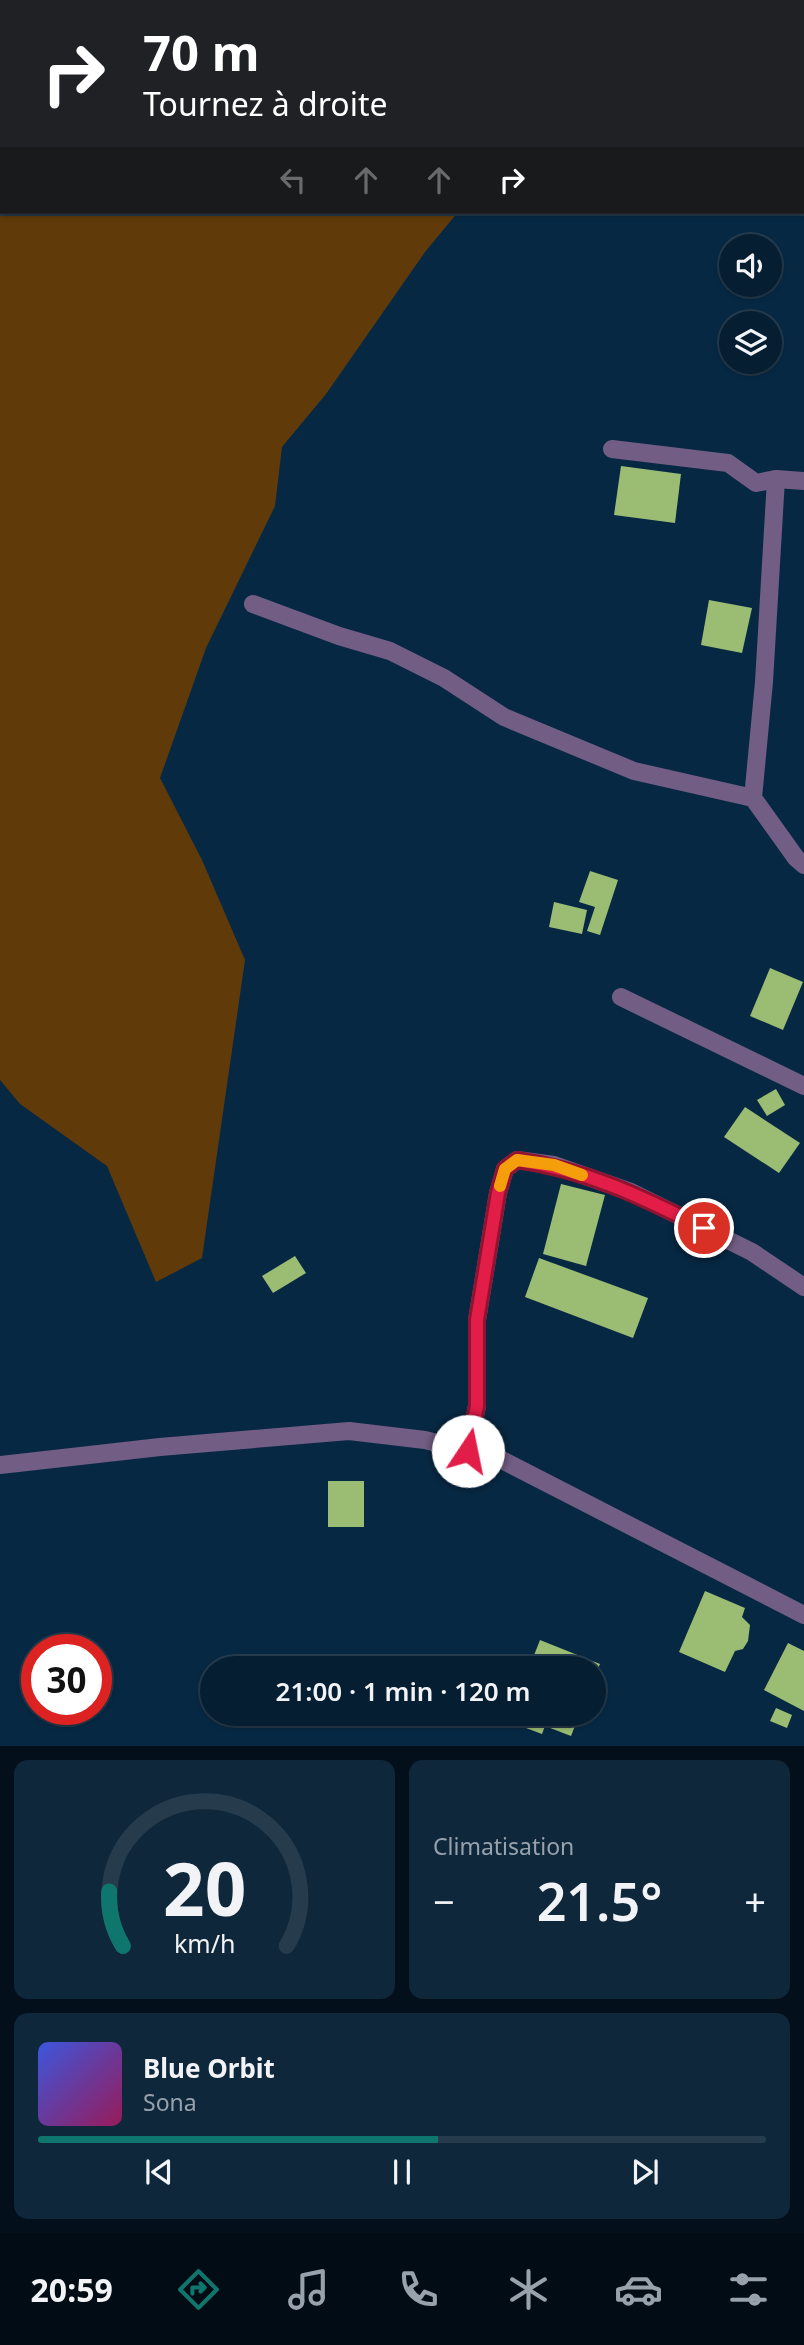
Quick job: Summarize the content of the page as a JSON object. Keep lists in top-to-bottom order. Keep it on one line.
{"page":{"turn":["70 m","Tournez à droite"],"limit":"30","trip":"21:00 · 1 min · 120 m","tile":"Climatisation","heat":["−","21.5°","+"],"song":["Blue Orbit","Sona"],"tabs":"20:59","gauge":["20","km/h"]}}
